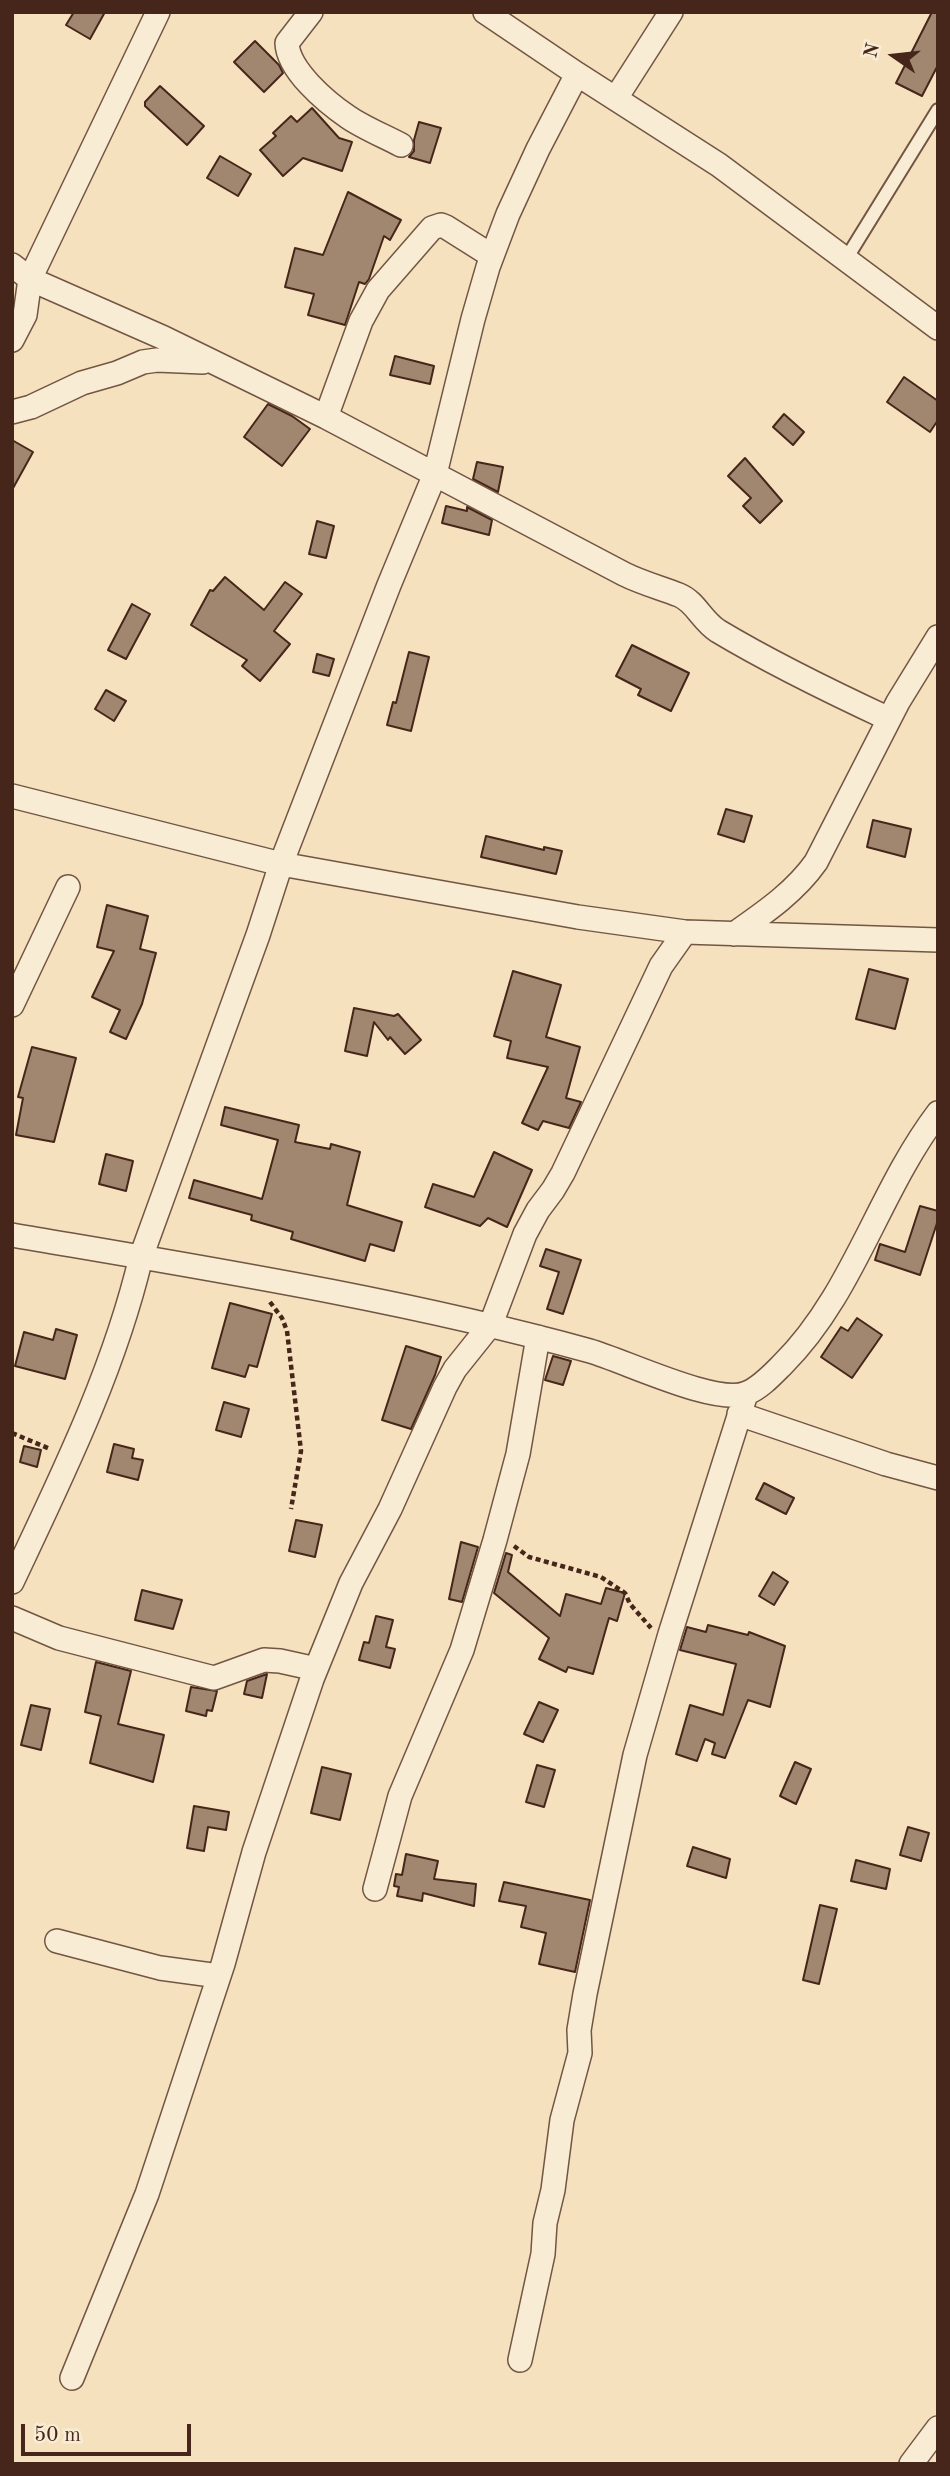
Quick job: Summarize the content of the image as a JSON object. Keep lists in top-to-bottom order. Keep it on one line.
{"scale_bar":"50 m","north":"left"}
